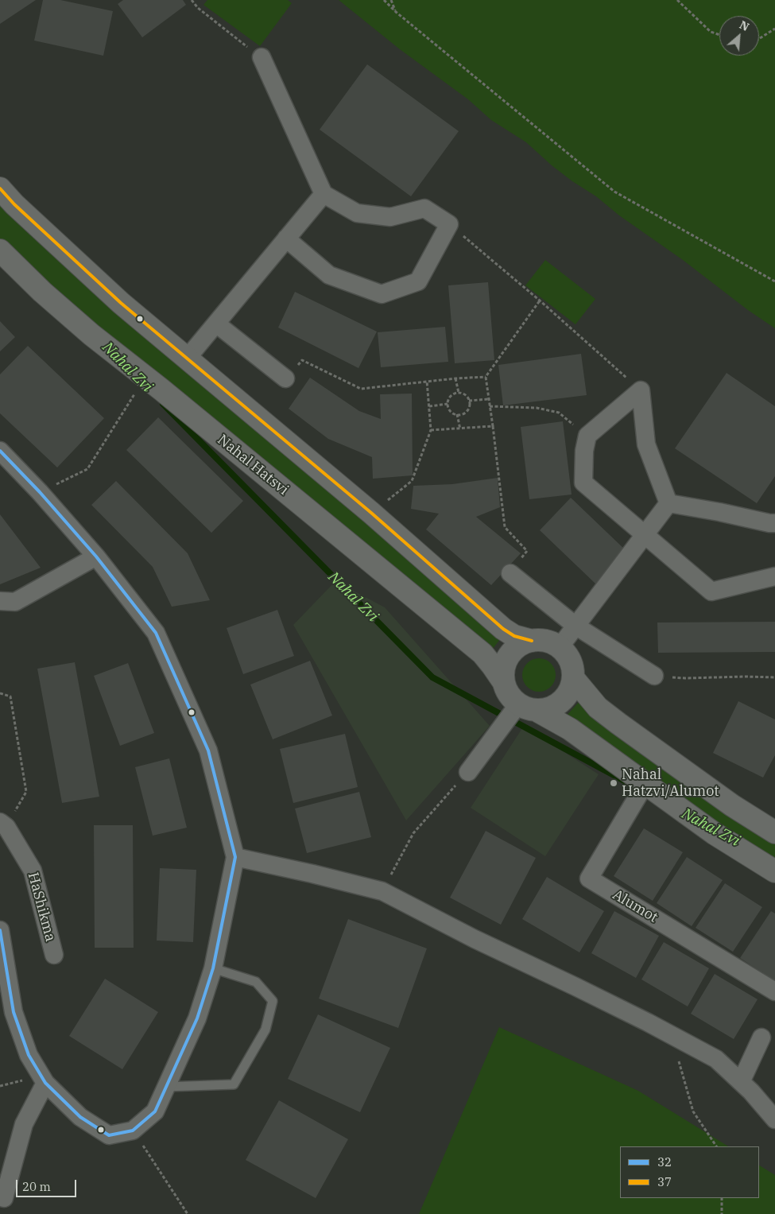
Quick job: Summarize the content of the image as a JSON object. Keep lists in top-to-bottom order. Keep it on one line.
{"streets":{"street":["Nahal Hatsvi","Alumot","HaShikma"]},"water":["Nahal Zvi"],"places":["Nahal Hatzvi/Alumot"],"lines":["transit line 37","transit line 32"],"legend":["32","37"],"scale_bar":"20 m","north":"top right"}
